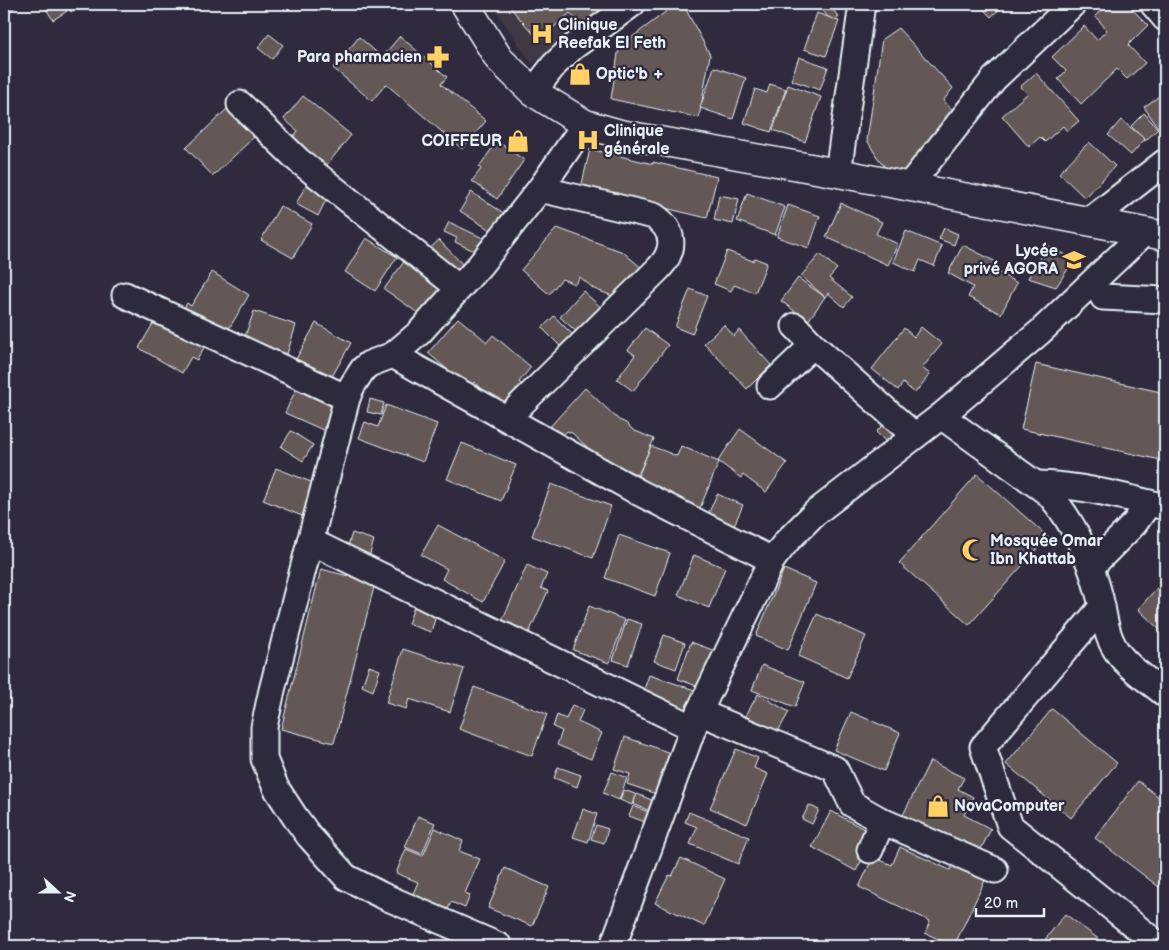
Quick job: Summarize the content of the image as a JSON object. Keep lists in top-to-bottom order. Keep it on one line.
{"places":{"hospital":["Clinique Reefak El Feth","Clinique générale"],"pharmacy":["Para pharmacien"],"shop":["Optic'b +","COIFFEUR","NovaComputer"],"school or university":["Lycée privé AGORA"],"mosque":["Mosquée Omar Ibn Khattab"]},"scale_bar":"20 m","north":"right"}
